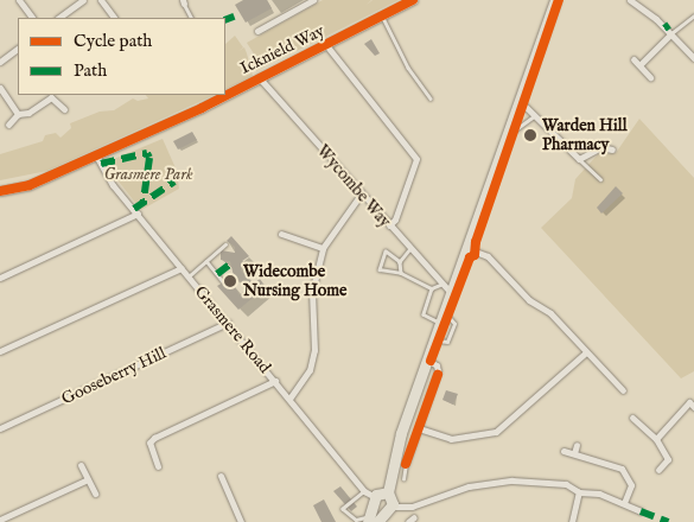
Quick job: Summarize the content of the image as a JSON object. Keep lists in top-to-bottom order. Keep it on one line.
{"streets":{"street":["Icknield Way","Wycombe Way","Grasmere Road","Gooseberry Hill"]},"crossings":[["Icknield Way","Wycombe Way"],["Icknield Way","Grasmere Road"],["Grasmere Road","Gooseberry Hill"]],"parks":["Grasmere Park"],"places":["Warden Hill Pharmacy","Widecombe Nursing Home"],"legend":["Cycle path","Path"]}
